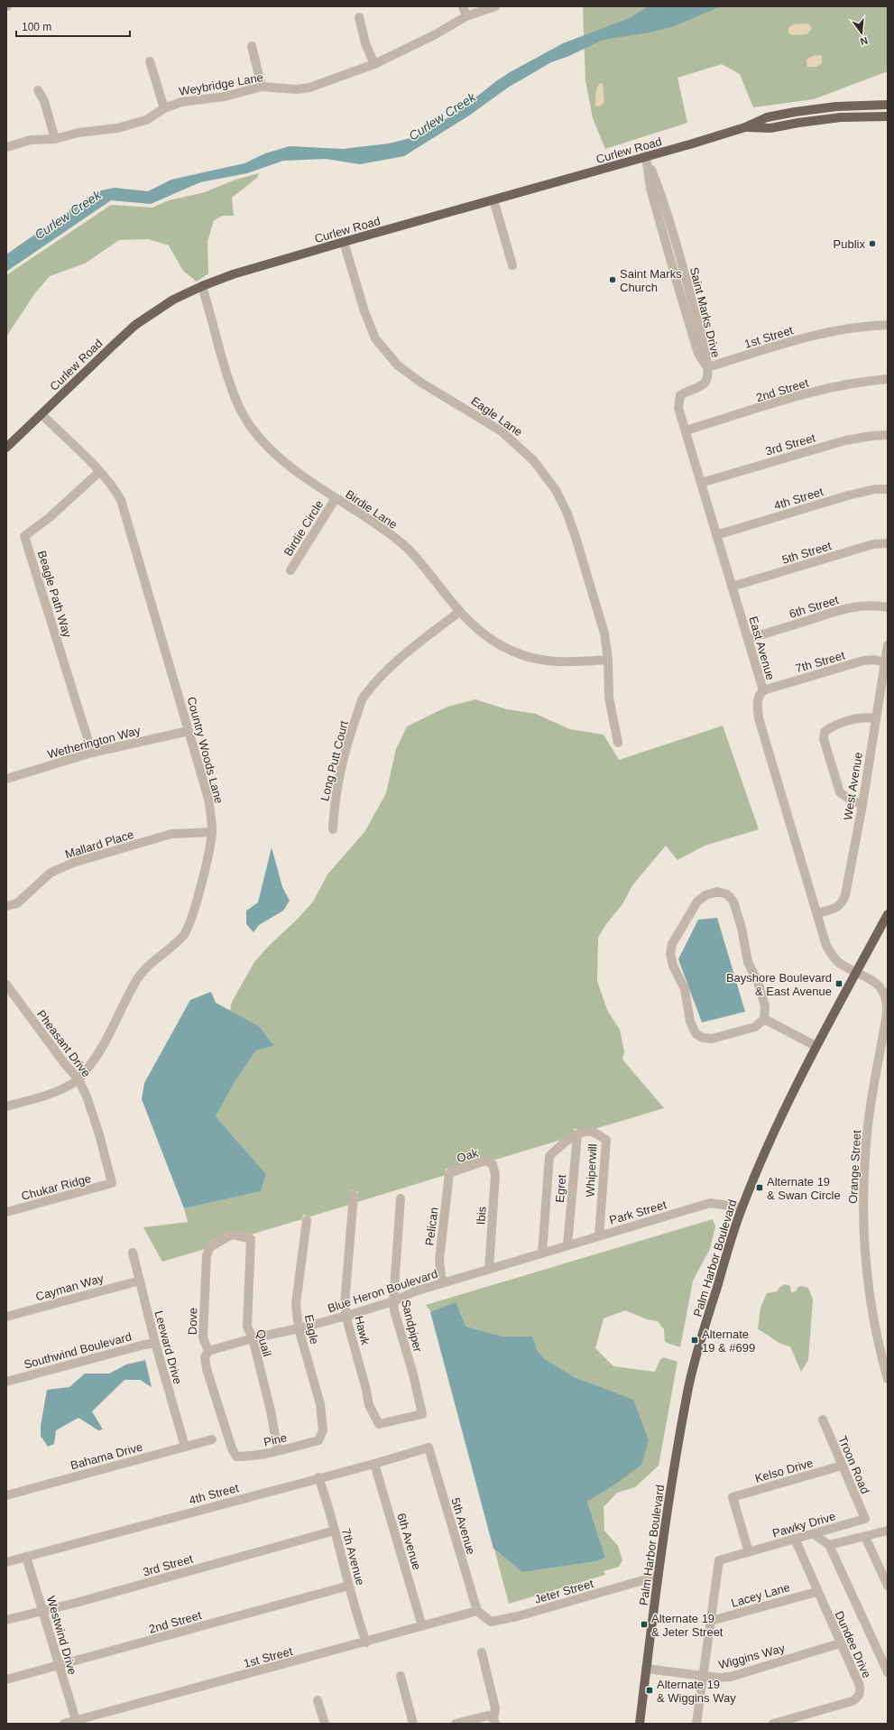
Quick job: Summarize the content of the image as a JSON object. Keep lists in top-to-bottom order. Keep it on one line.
{"streets":{"main road":["Curlew Road","Palm Harbor Boulevard"],"street":["Weybridge Lane","Saint Marks Drive","1st Street","2nd Street","Eagle Lane","3rd Street","4th Street","Birdie Lane","Birdie Circle","5th Street","Beagle Path Way","6th Street","East Avenue","7th Street","Wetherington Way","Country Woods Lane","Long Putt Court","West Avenue","Mallard Place","Pheasant Drive","Oak","Orange Street","Whiperwill","Chukar Ridge","Egret","Park Street","Ibis","Pelican","Cayman Way","Blue Heron Boulevard","Dove","Sandpiper","Eagle","Hawk","Quail","Leeward Drive","Southwind Boulevard","Pine","Bahama Drive","Troon Road","Kelso Drive","Pawky Drive","5th Avenue","6th Avenue","7th Avenue","Jeter Street","Lacey Lane","Westwind Drive","Dundee Drive","Wiggins Way"]},"crossings":[["Curlew Road","Saint Marks Drive"],["Curlew Road","Eagle Lane"],["Curlew Road","Birdie Lane"],["Curlew Road","Country Woods Lane"],["Saint Marks Drive","1st Street"],["Saint Marks Drive","East Avenue"],["1st Street","East Avenue"],["1st Street","5th Avenue"],["1st Street","6th Avenue"],["1st Street","7th Avenue"],["1st Street","Jeter Street"],["1st Street","Westwind Drive"],["2nd Street","East Avenue"],["2nd Street","7th Avenue"],["2nd Street","Westwind Drive"],["Eagle Lane","Birdie Lane"],["3rd Street","East Avenue"],["3rd Street","7th Avenue"],["3rd Street","Westwind Drive"],["4th Street","East Avenue"],["4th Street","5th Avenue"],["4th Street","6th Avenue"],["4th Street","7th Avenue"],["4th Street","Westwind Drive"],["Birdie Lane","Birdie Circle"],["Birdie Lane","Long Putt Court"],["5th Street","East Avenue"],["Beagle Path Way","Wetherington Way"],["Beagle Path Way","Country Woods Lane"],["6th Street","East Avenue"],["East Avenue","7th Street"],["East Avenue","West Avenue"],["East Avenue","Orange Street"],["East Avenue","Palm Harbor Boulevard"],["7th Street","West Avenue"],["Wetherington Way","Country Woods Lane"],["Country Woods Lane","Mallard Place"],["Country Woods Lane","Pheasant Drive"],["Pheasant Drive","Chukar Ridge"],["Oak","Ibis"],["Oak","Pelican"],["Orange Street","Palm Harbor Boulevard"],["Whiperwill","Egret"],["Whiperwill","Park Street"],["Whiperwill","Blue Heron Boulevard"],["Egret","Park Street"],["Park Street","Palm Harbor Boulevard"],["Park Street","Blue Heron Boulevard"],["Ibis","Blue Heron Boulevard"],["Pelican","Blue Heron Boulevard"],["Palm Harbor Boulevard","Jeter Street"],["Palm Harbor Boulevard","Wiggins Way"],["Cayman Way","Leeward Drive"],["Blue Heron Boulevard","Dove"],["Blue Heron Boulevard","Sandpiper"],["Blue Heron Boulevard","Eagle"],["Blue Heron Boulevard","Hawk"],["Blue Heron Boulevard","Quail"],["Dove","Quail"],["Dove","Pine"],["Sandpiper","Hawk"],["Eagle","Pine"],["Quail","Pine"],["Leeward Drive","Southwind Boulevard"],["Leeward Drive","Bahama Drive"],["Troon Road","Kelso Drive"],["Troon Road","Pawky Drive"],["Kelso Drive","Pawky Drive"],["Pawky Drive","Dundee Drive"],["5th Avenue","Jeter Street"],["Lacey Lane","Dundee Drive"],["Dundee Drive","Wiggins Way"]],"water":["Curlew Creek"],"places":{"other":["Publix","Saint Marks Church"],"transit":["Bayshore Boulevard & East Avenue","Alternate 19 & Swan Circle","Alternate 19 & #699","Alternate 19 & Jeter Street","Alternate 19 & Wiggins Way"]},"scale_bar":"100 m","north":"bottom"}
